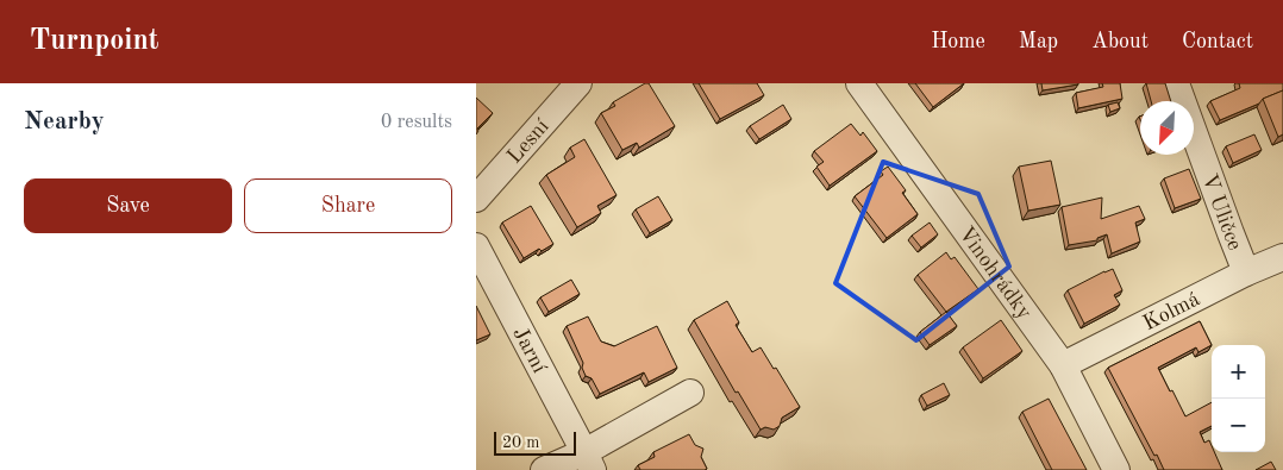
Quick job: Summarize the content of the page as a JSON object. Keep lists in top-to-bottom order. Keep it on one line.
{"streets":{"street":["Lesní","V Uličce","Vinohrádky","Kolmá","Jarní"]},"crossings":[["V Uličce","Kolmá"],["Vinohrádky","Kolmá"]],"scale_bar":"20 m","north":"bottom left","page":{"header":"Turnpoint","nav":["Home","Map","About","Contact"],"heading":["Nearby","0 results"],"buttons":["Save","Share"],"map_buttons":["+","−"],"scale":"20 m"}}
